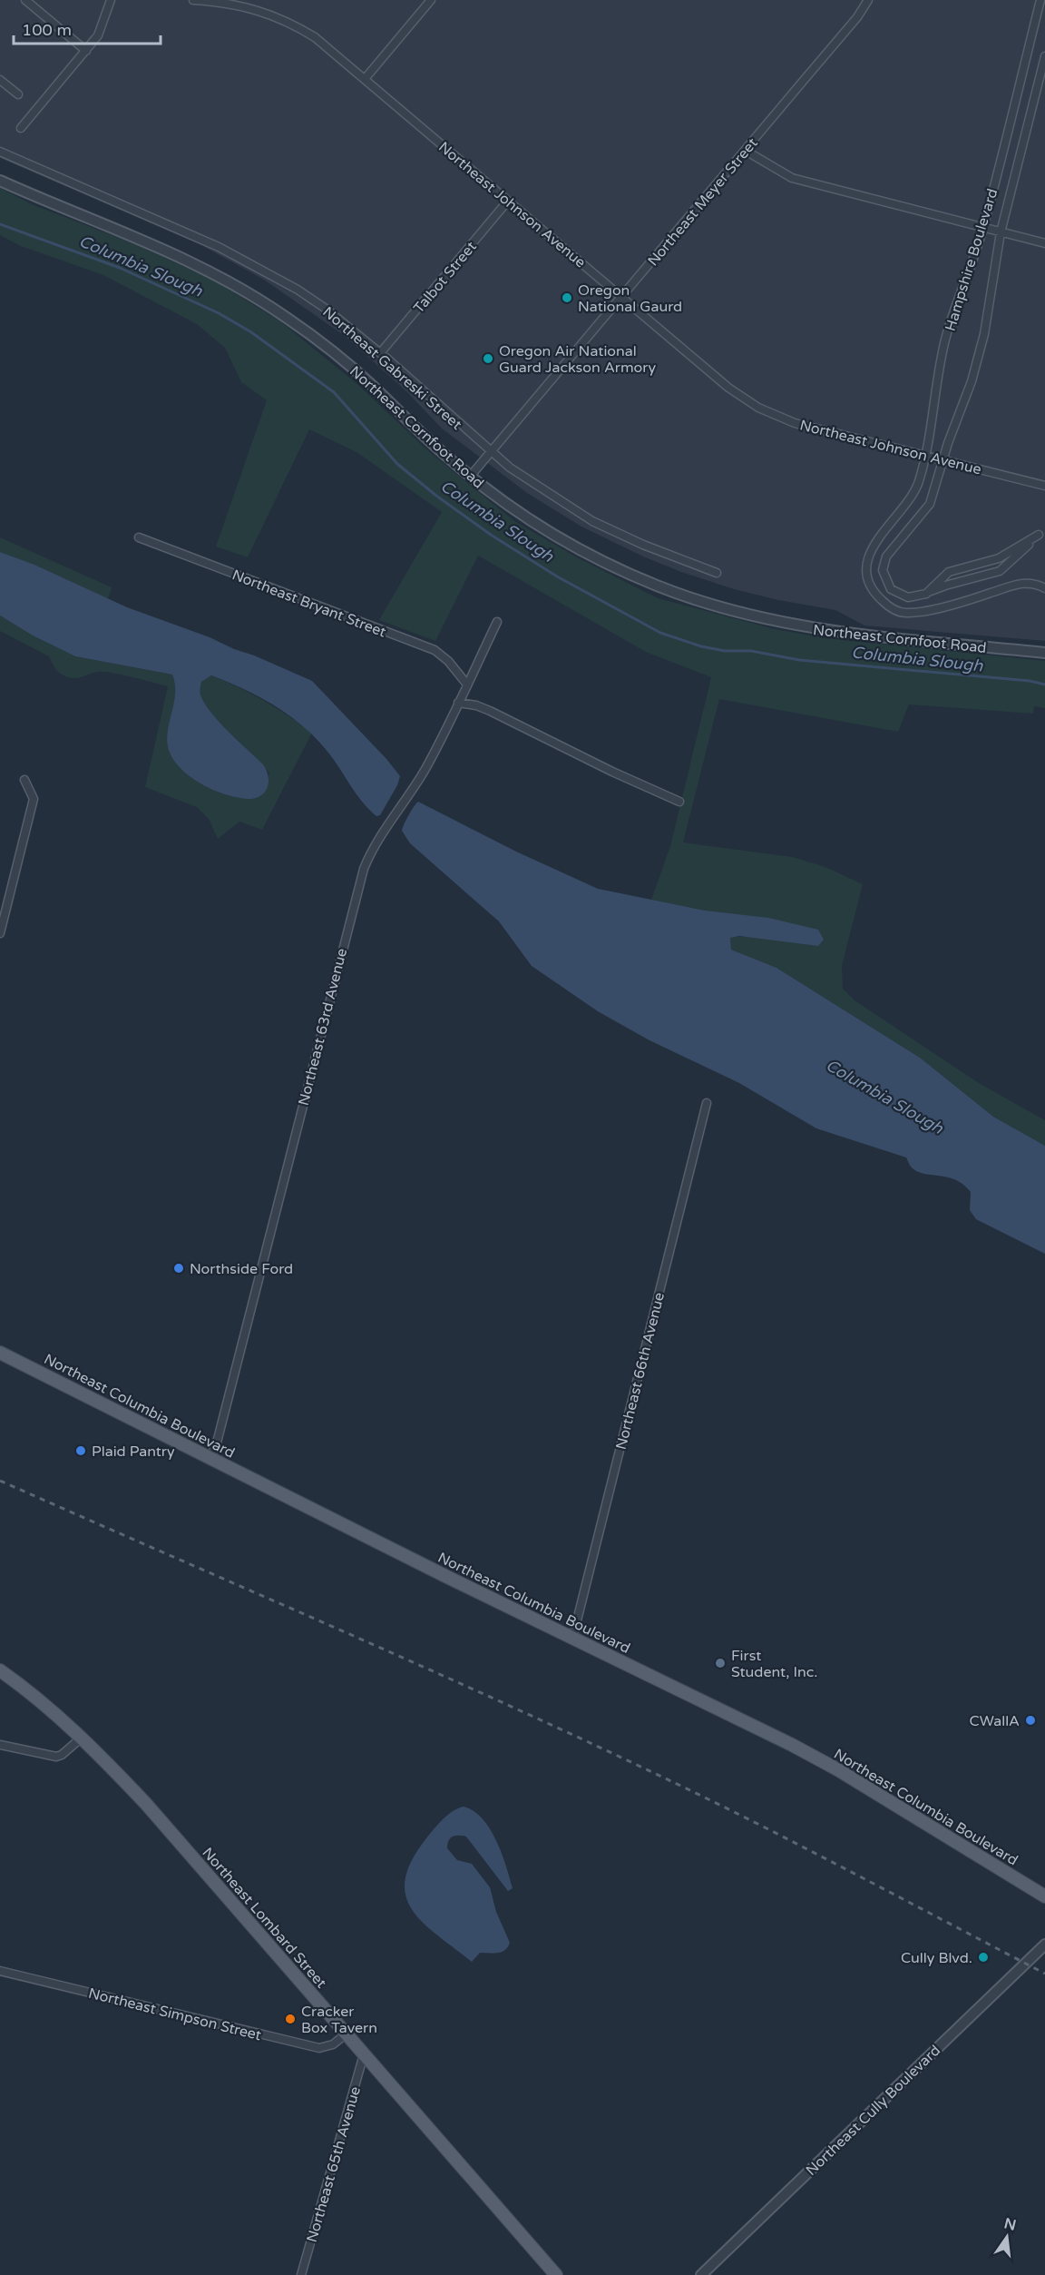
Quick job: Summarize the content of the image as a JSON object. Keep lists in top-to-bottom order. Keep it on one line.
{"streets":{"main road":["Northeast Columbia Boulevard","Northeast Lombard Street"],"street":["Northeast Meyer Street","Northeast Johnson Avenue","Hampshire Boulevard","Talbot Street","Northeast Gabreski Street","Northeast Cornfoot Road","Northeast Bryant Street","Northeast 63rd Avenue","Northeast 66th Avenue","Northeast Simpson Street","Northeast Cully Boulevard","Northeast 65th Avenue"]},"crossings":[["Northeast Meyer Street","Northeast Johnson Avenue"],["Northeast Meyer Street","Northeast Gabreski Street"],["Northeast Meyer Street","Northeast Cornfoot Road"],["Northeast Johnson Avenue","Hampshire Boulevard"],["Northeast Johnson Avenue","Talbot Street"],["Talbot Street","Northeast Gabreski Street"],["Northeast Bryant Street","Northeast 63rd Avenue"],["Northeast 63rd Avenue","Northeast Columbia Boulevard"],["Northeast 66th Avenue","Northeast Columbia Boulevard"],["Northeast Lombard Street","Northeast Simpson Street"],["Northeast Lombard Street","Northeast 65th Avenue"]],"water":["Columbia Slough"],"places":["Oregon National Gaurd","Oregon Air National Guard Jackson Armory","Northside Ford","Plaid Pantry","First Student, Inc.","CWallA","Cully Blvd.","Cracker Box Tavern"],"scale_bar":"100 m","north":"top"}
